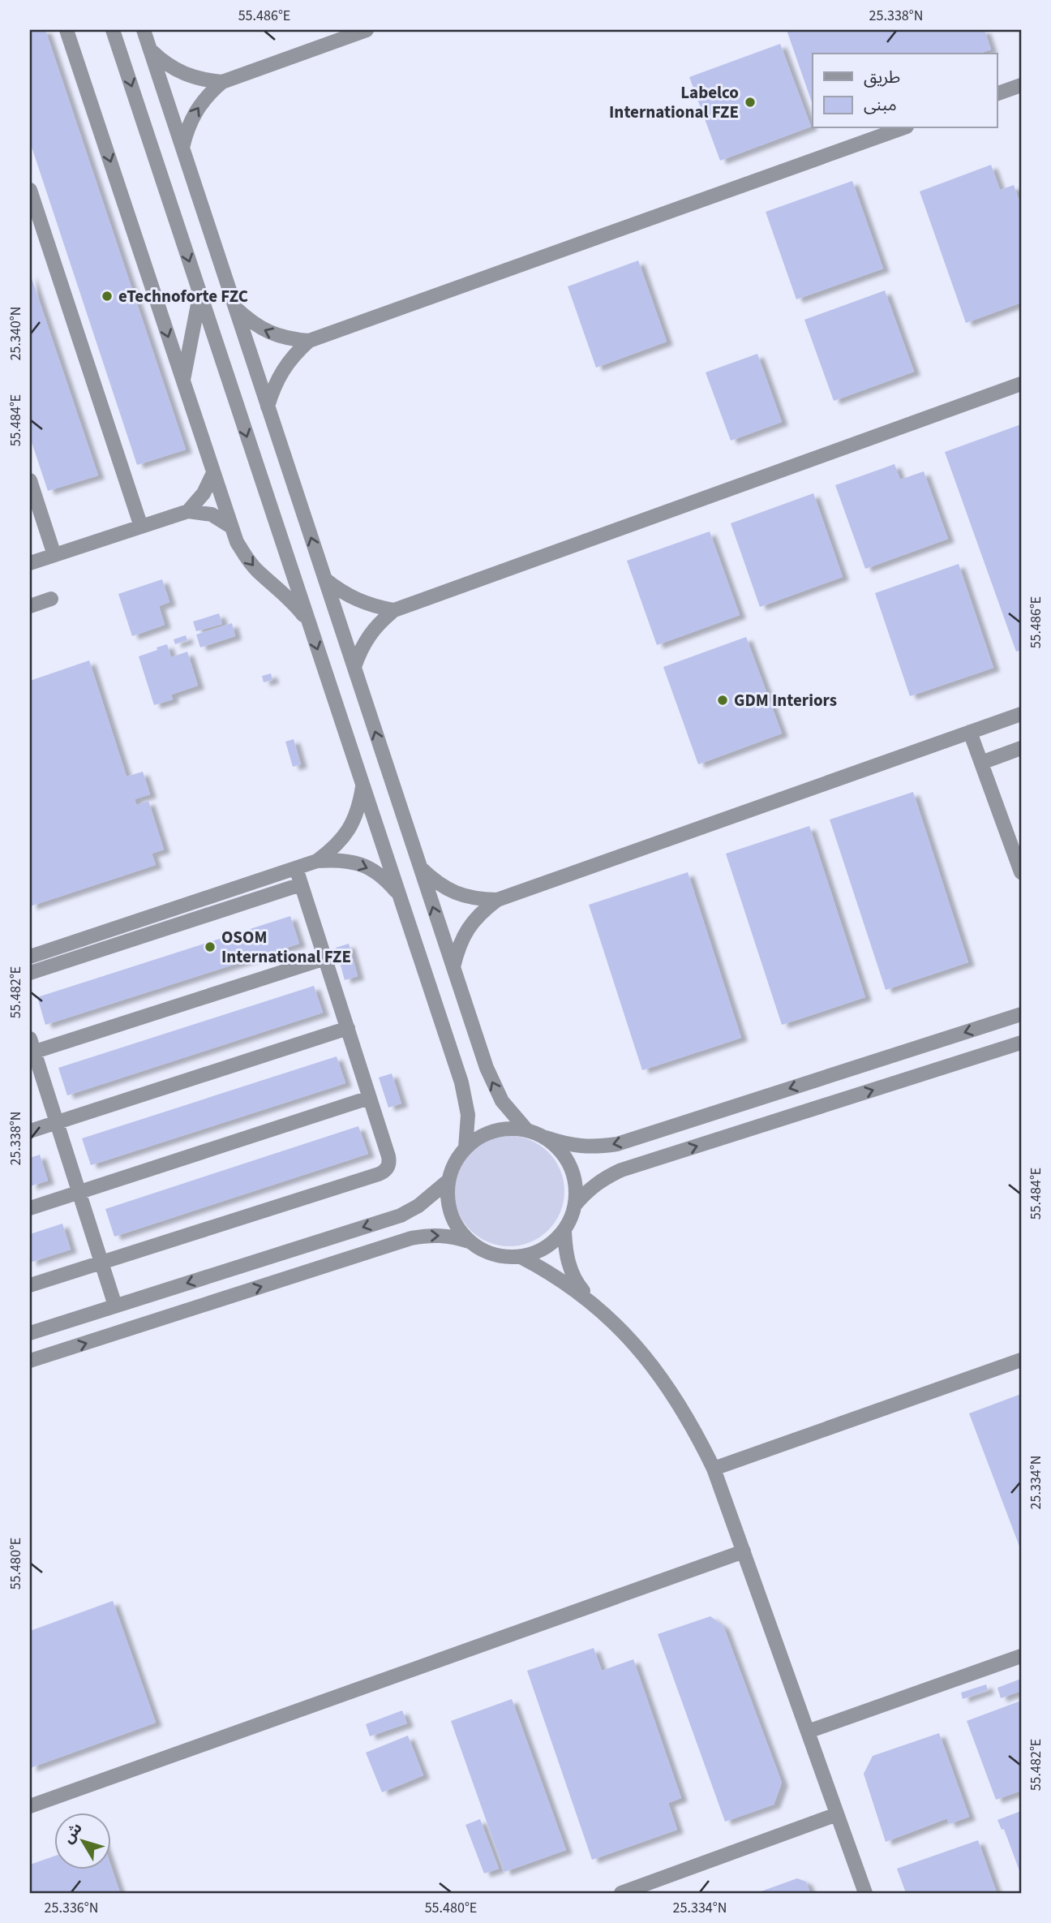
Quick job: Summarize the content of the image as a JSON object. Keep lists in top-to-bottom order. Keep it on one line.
{"places":["Labelco International FZE","eTechnoforte FZC","GDM Interiors","OSOM International FZE"],"legend":["طريق","مبنى"],"north":"top left","coordinates":["55.486°E","25.338°N","25.340°N","55.484°E","55.482°E","25.334°N","55.480°E","25.336°N"]}
